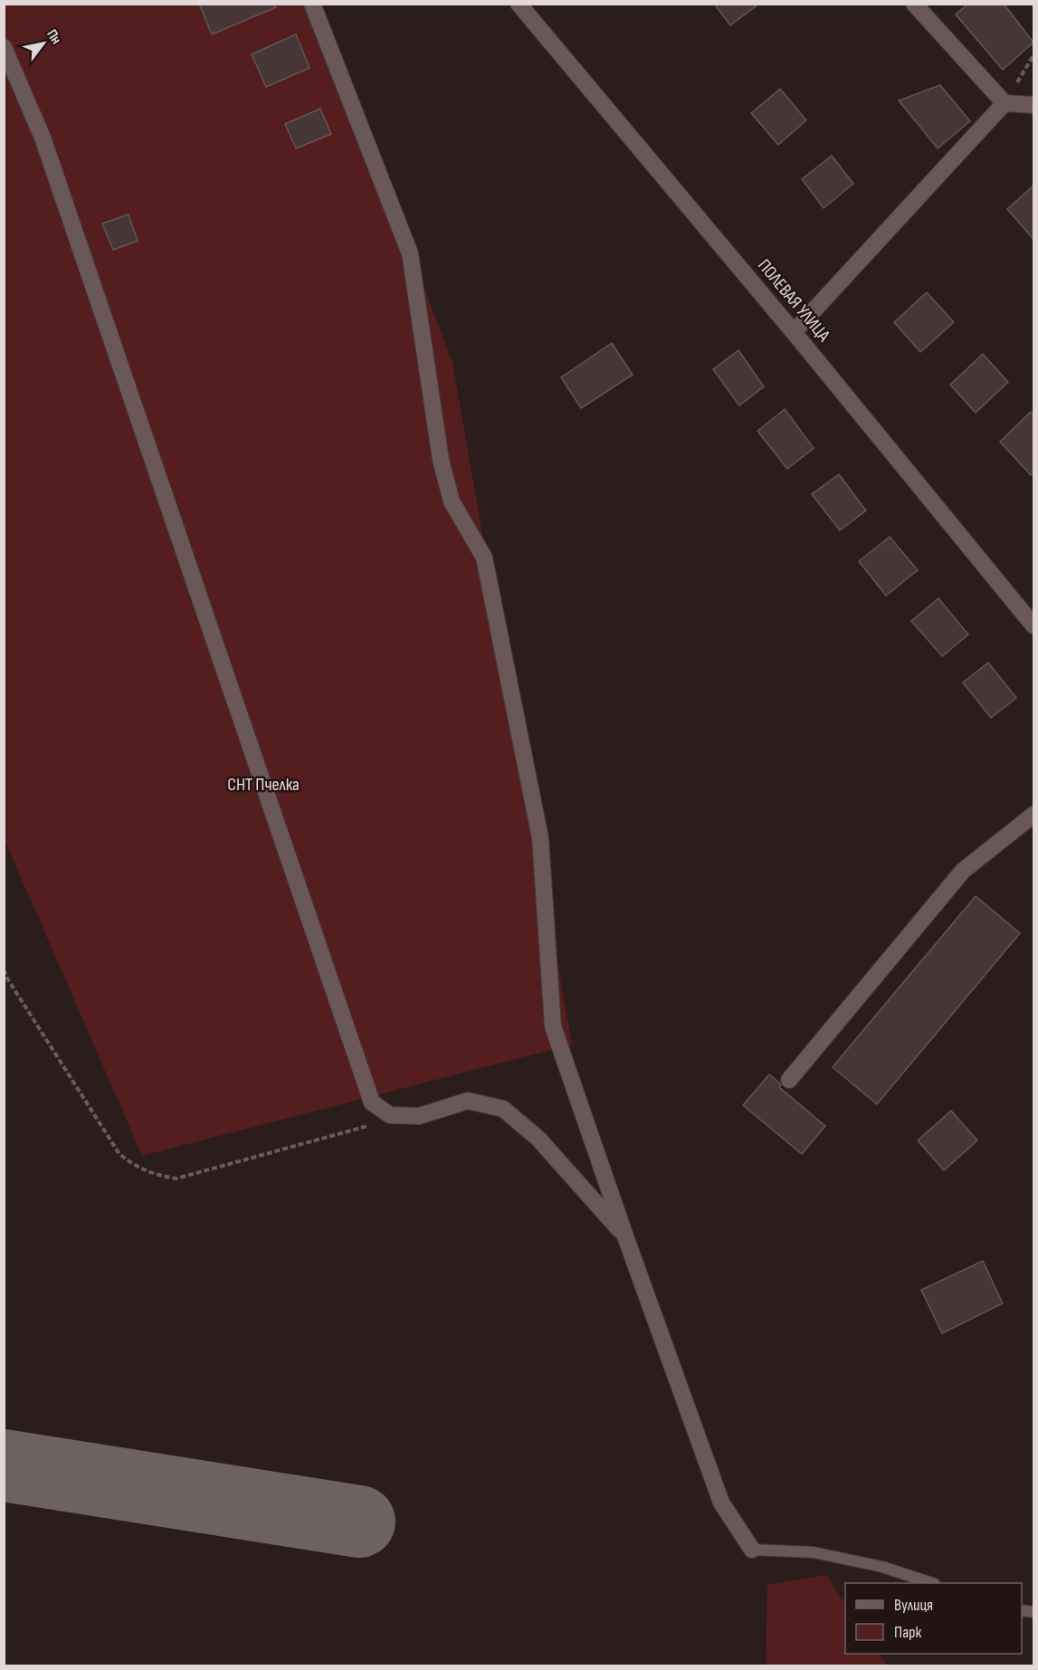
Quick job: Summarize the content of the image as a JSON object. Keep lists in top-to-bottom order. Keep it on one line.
{"streets":{"street":["ПОЛЕВАЯ УЛИЦА"]},"parks":["СНТ Пчелка"],"legend":["Вулиця","Парк"],"north":"top right"}
